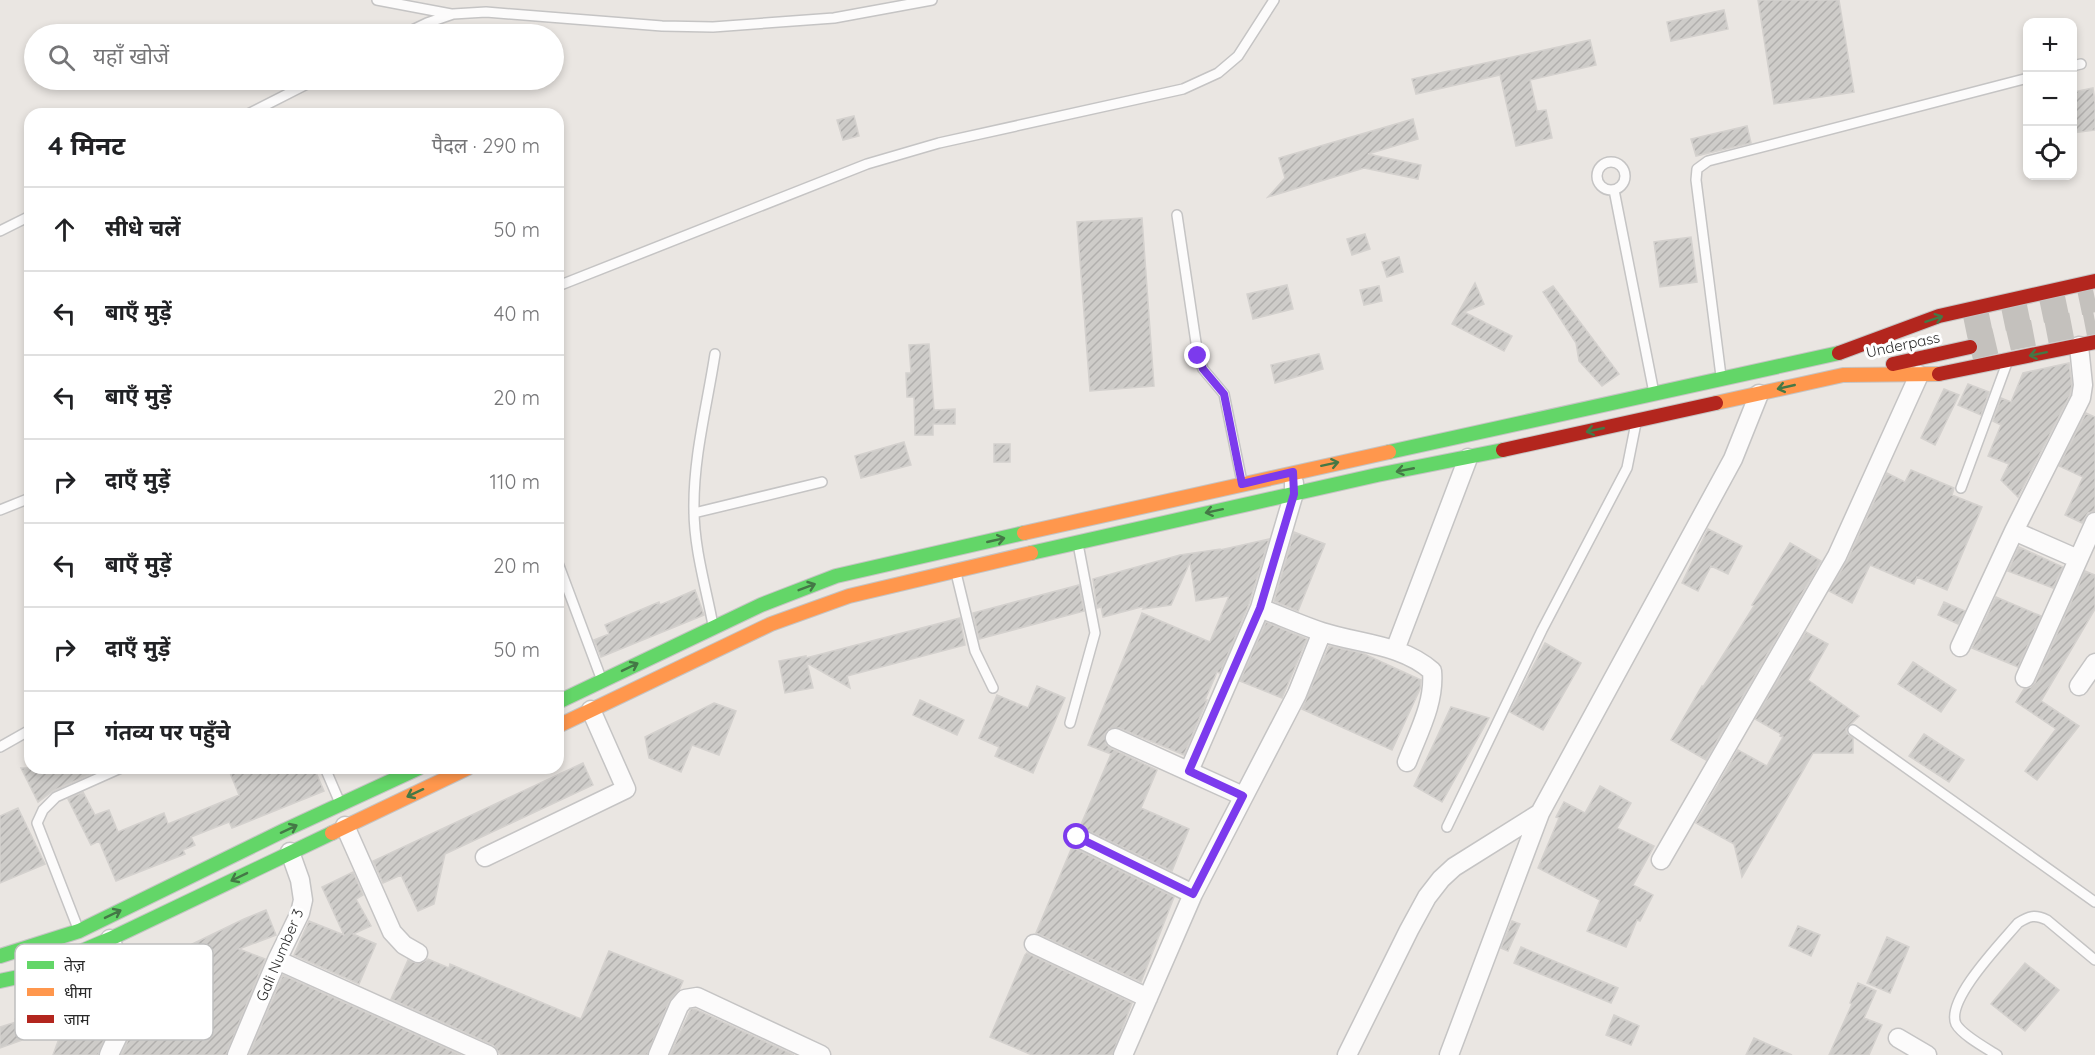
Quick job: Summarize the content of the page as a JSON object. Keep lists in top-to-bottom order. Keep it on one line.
{"streets":{"main road":["Underpass"],"street":["Gali Number 3"]},"legend":["तेज़","धीमा","जाम"],"page":{"map_buttons":["+","−"],"search":"यहाँ खोजें","heading":["4 मिनट","पैदल · 290 m"],"list":[["सीधे चलें","50 m"],["बाएँ मुड़ें","40 m"],["बाएँ मुड़ें","20 m"],["दाएँ मुड़ें","110 m"],["बाएँ मुड़ें","20 m"],["दाएँ मुड़ें","50 m"],"गंतव्य पर पहुँचे"]}}
